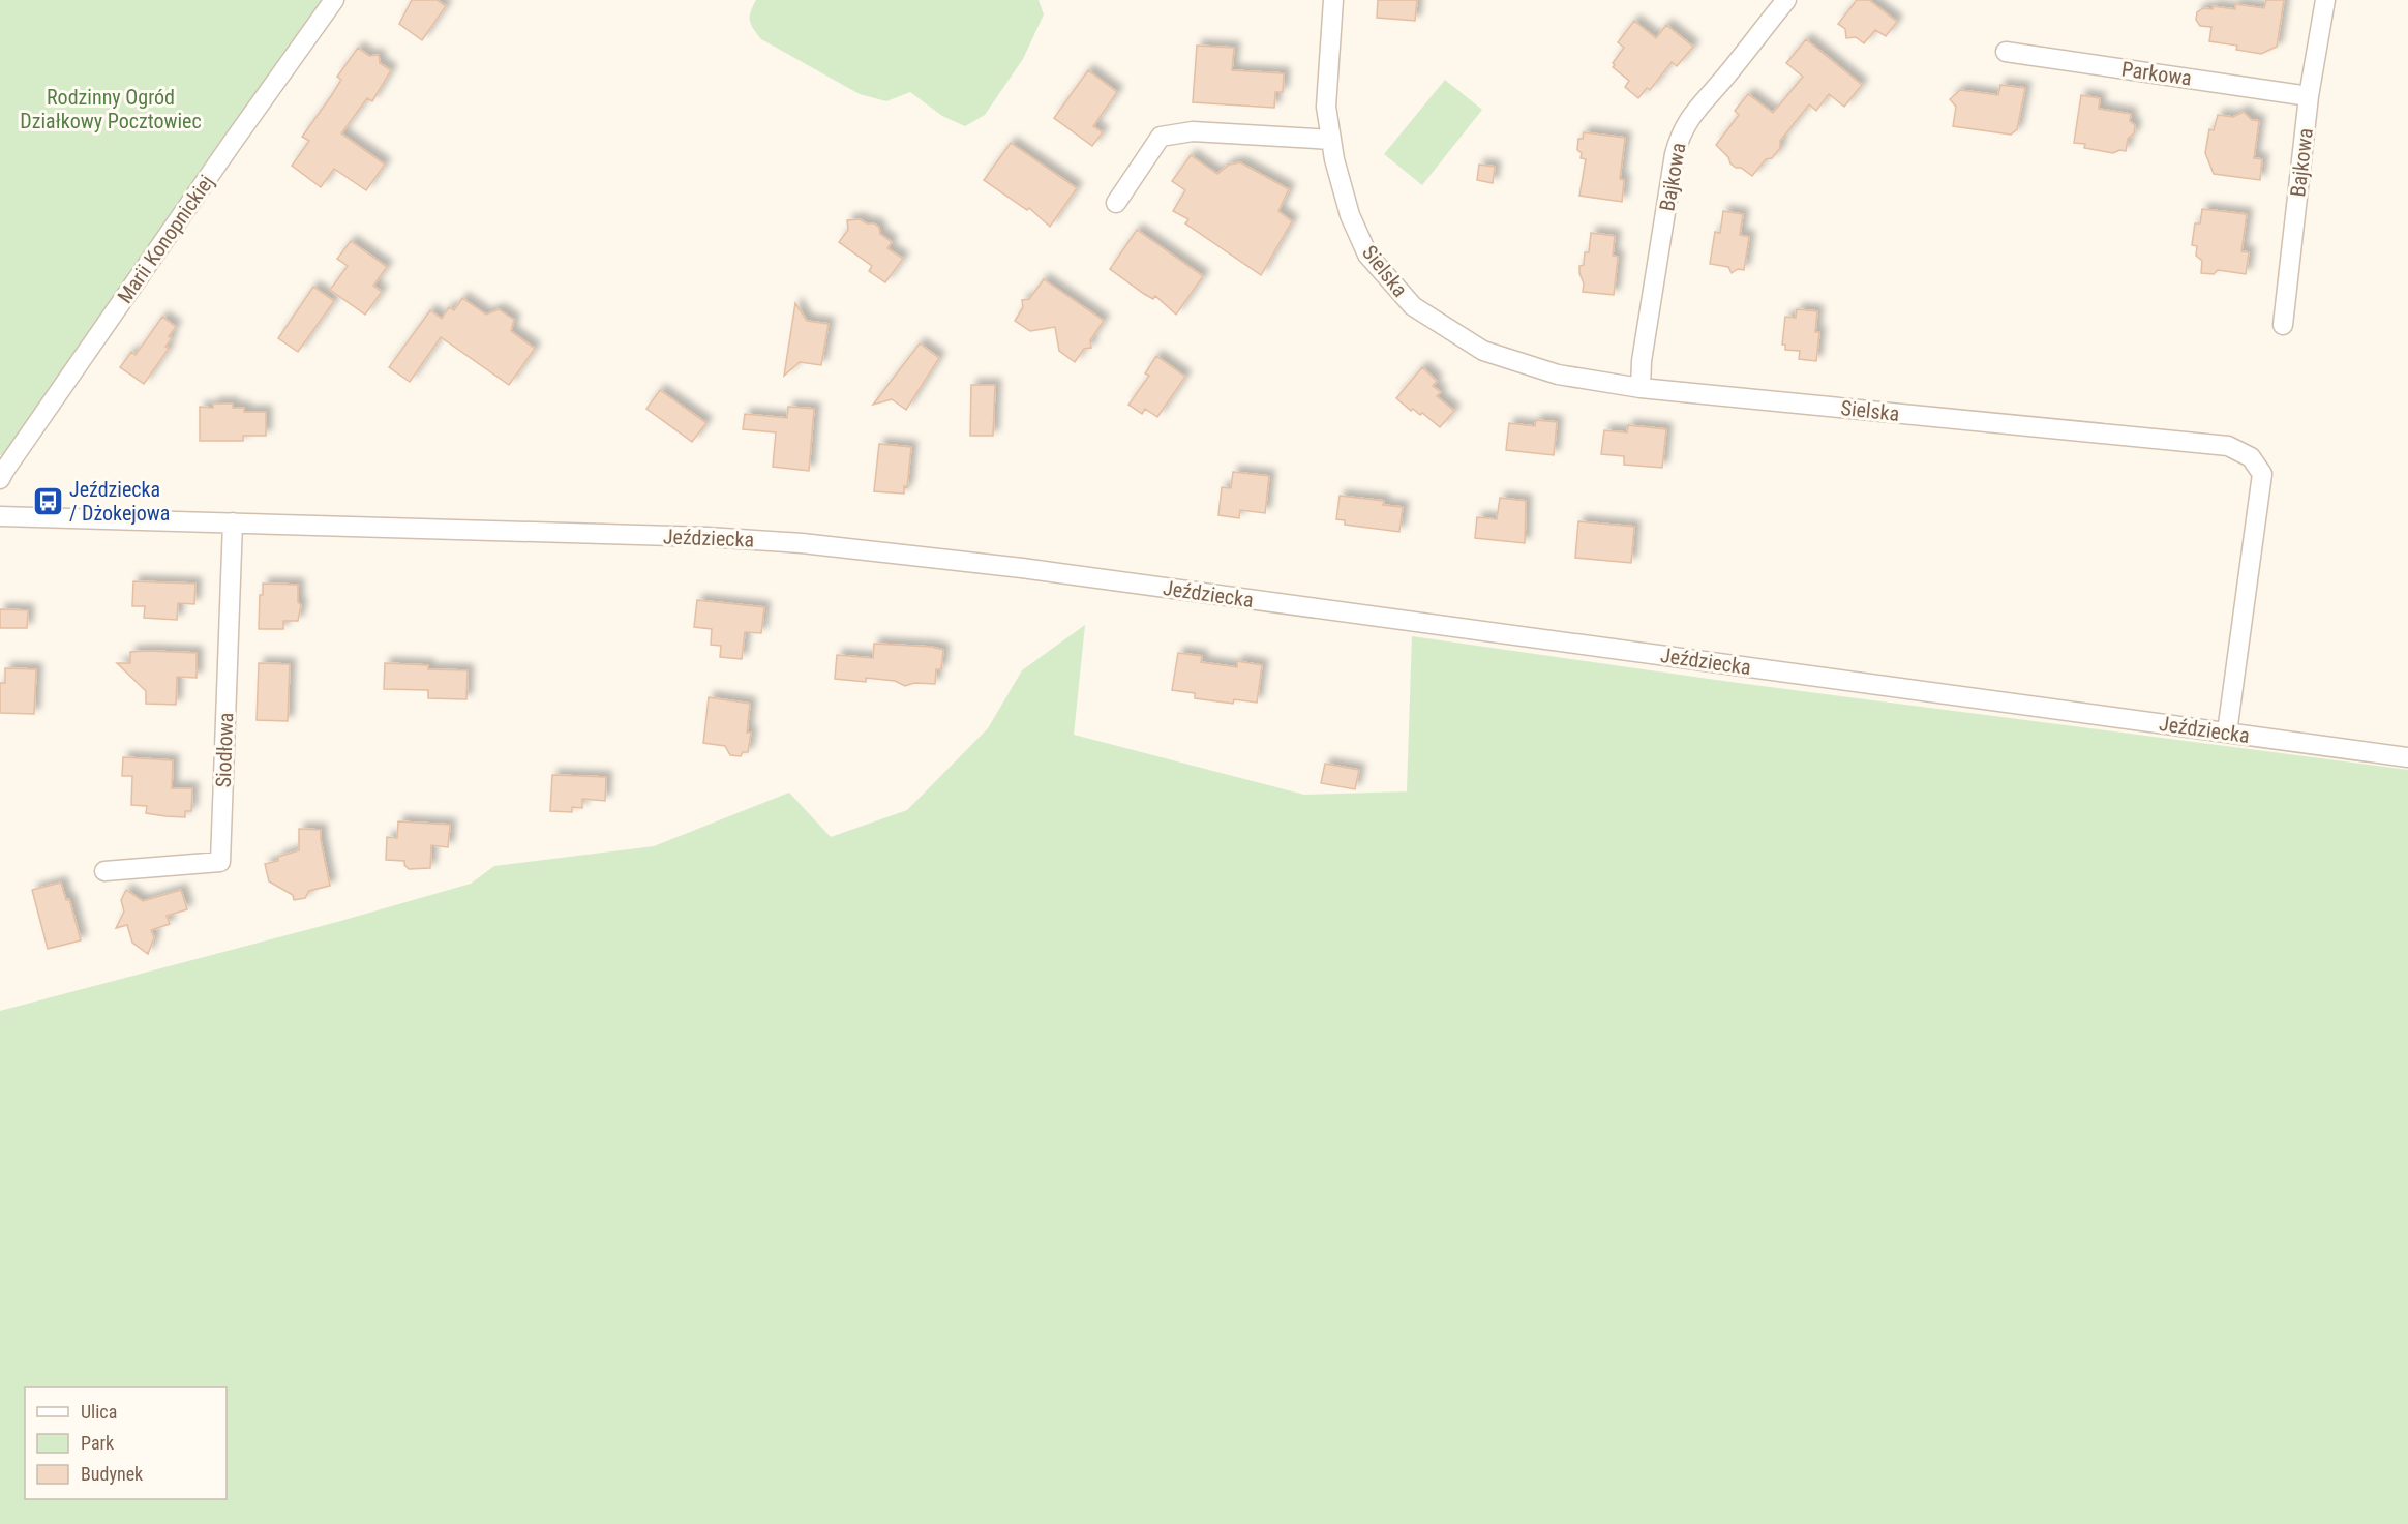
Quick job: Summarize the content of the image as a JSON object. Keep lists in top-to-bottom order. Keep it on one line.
{"streets":{"street":["Parkowa","Bajkowa","Marii Konopnickiej","Sielska","Jeździecka","Siodłowa"]},"crossings":[["Parkowa","Bajkowa"],["Bajkowa","Sielska"],["Sielska","Jeździecka"],["Jeździecka","Siodłowa"]],"parks":["Rodzinny Ogród Działkowy Pocztowiec"],"places":{"bus stop":["Jeździecka / Dżokejowa"]},"legend":["Ulica","Park","Budynek"]}
